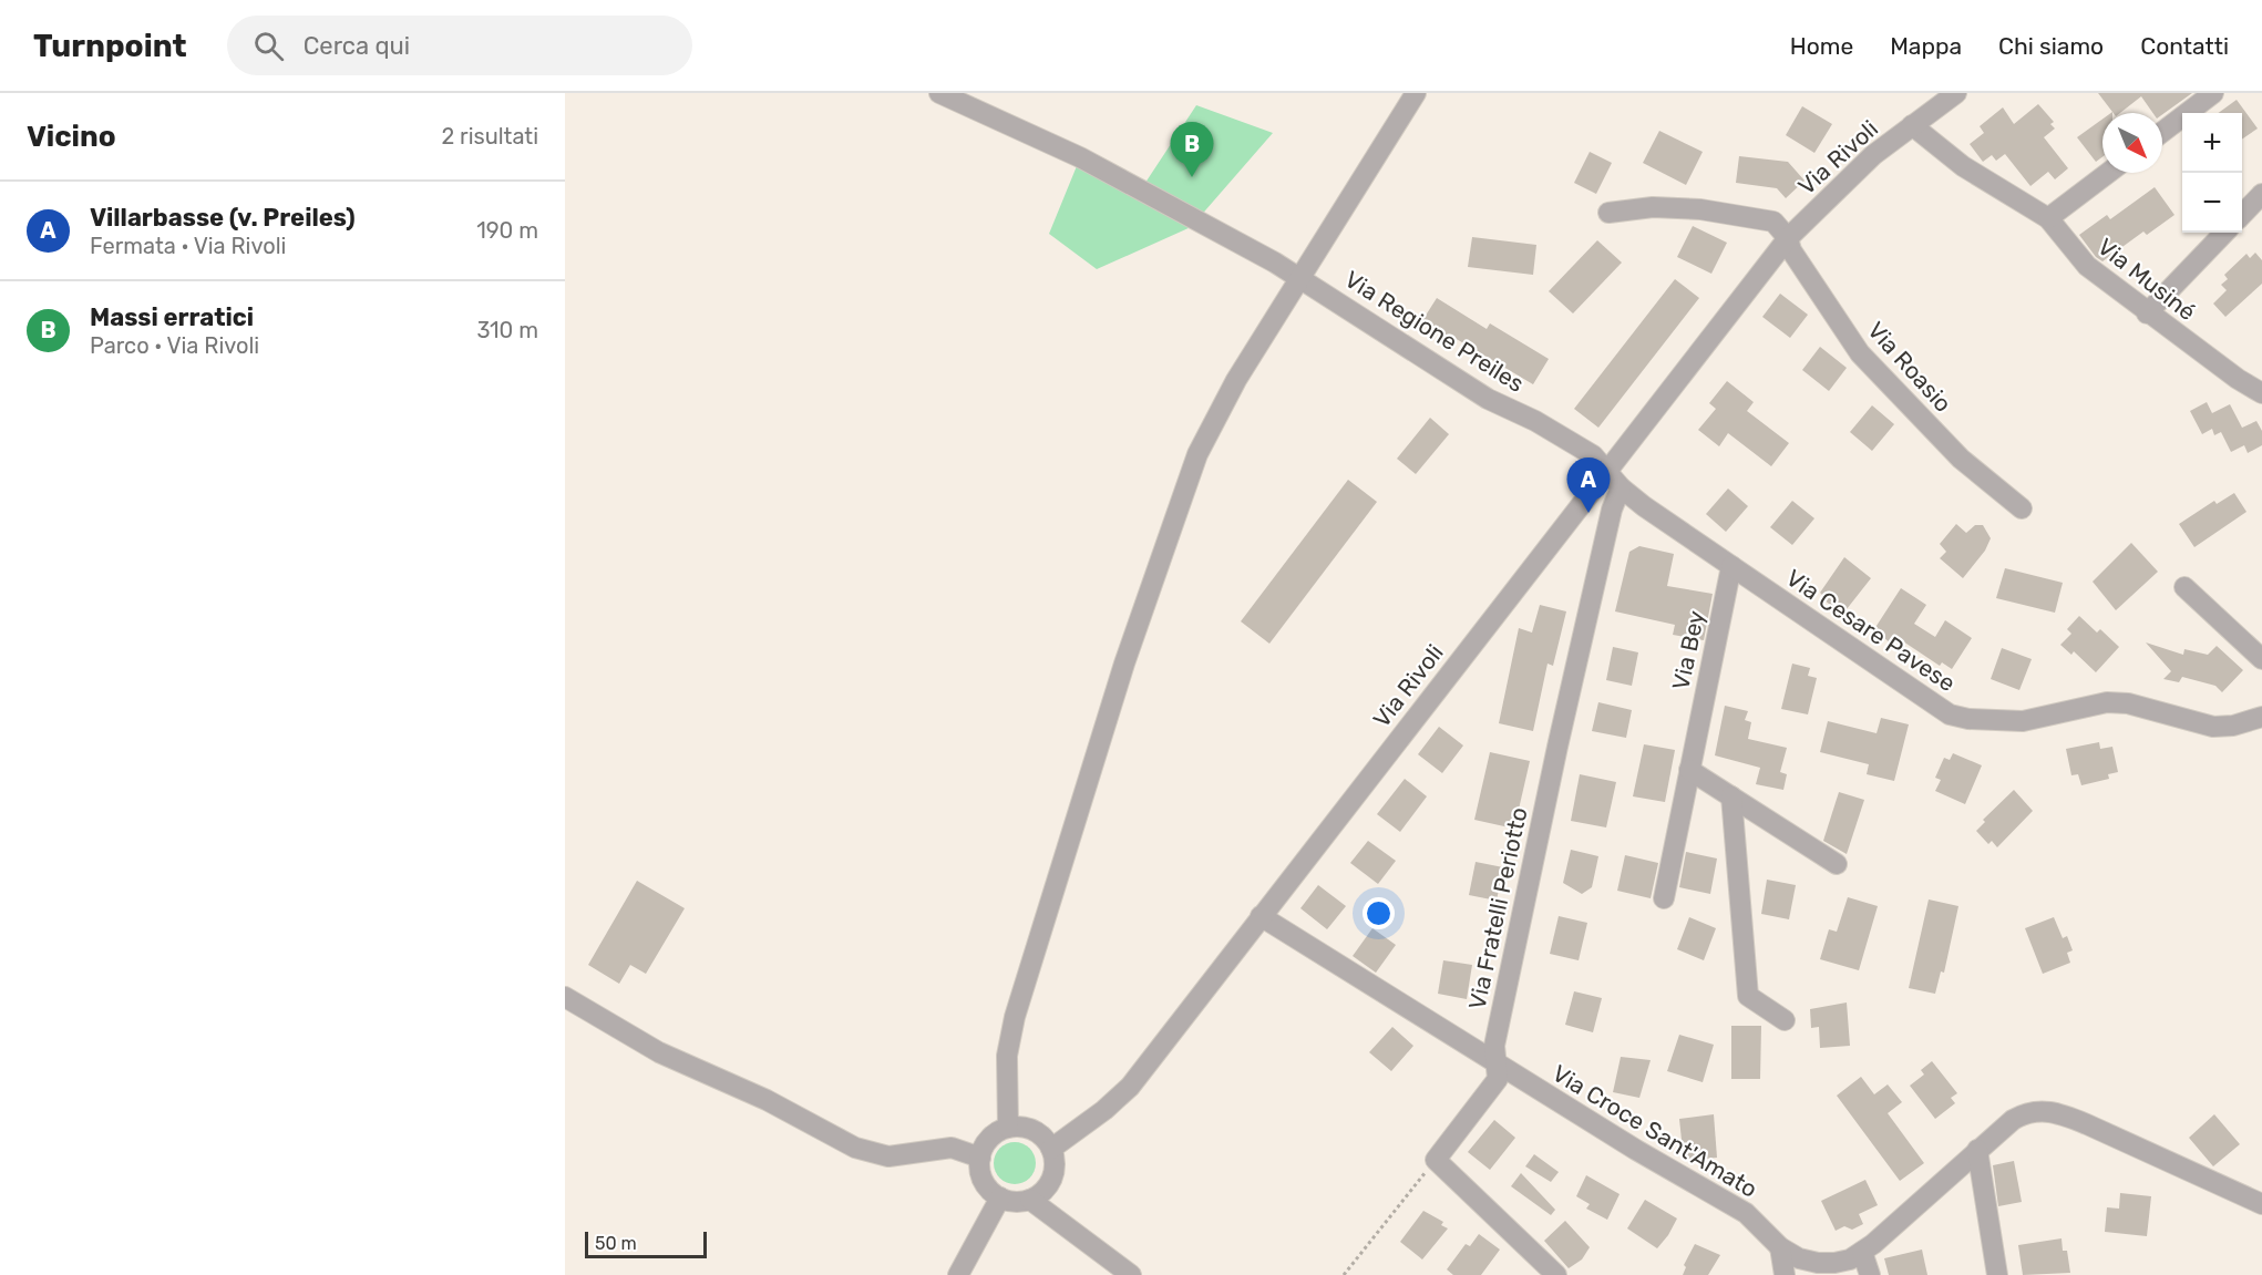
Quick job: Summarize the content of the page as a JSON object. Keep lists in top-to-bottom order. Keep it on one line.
{"streets":{"street":["Via Rivoli","Via Musiné","Via Regione Preiles","Via Roasio","Via Cesare Pavese","Via Bey","Via Fratelli Periotto","Via Croce Sant'Amato"]},"crossings":[["Via Rivoli","Via Musiné"],["Via Rivoli","Via Regione Preiles"],["Via Rivoli","Via Roasio"],["Via Rivoli","Via Croce Sant'Amato"],["Via Cesare Pavese","Via Bey"],["Via Fratelli Periotto","Via Croce Sant'Amato"]],"scale_bar":"50 m","north":"bottom right","page":{"header":"Turnpoint","search":"Cerca qui","nav":["Home","Mappa","Chi siamo","Contatti"],"heading":["Vicino","2 risultati"],"map_buttons":["+","−"],"pins":["B","A"],"list":[{"mark":"A","name":"Villarbasse (v. Preiles)","note":"Fermata · Via Rivoli","value":"190 m"},{"mark":"B","name":"Massi erratici","note":"Parco · Via Rivoli","value":"310 m"}],"scale":"50 m"}}
